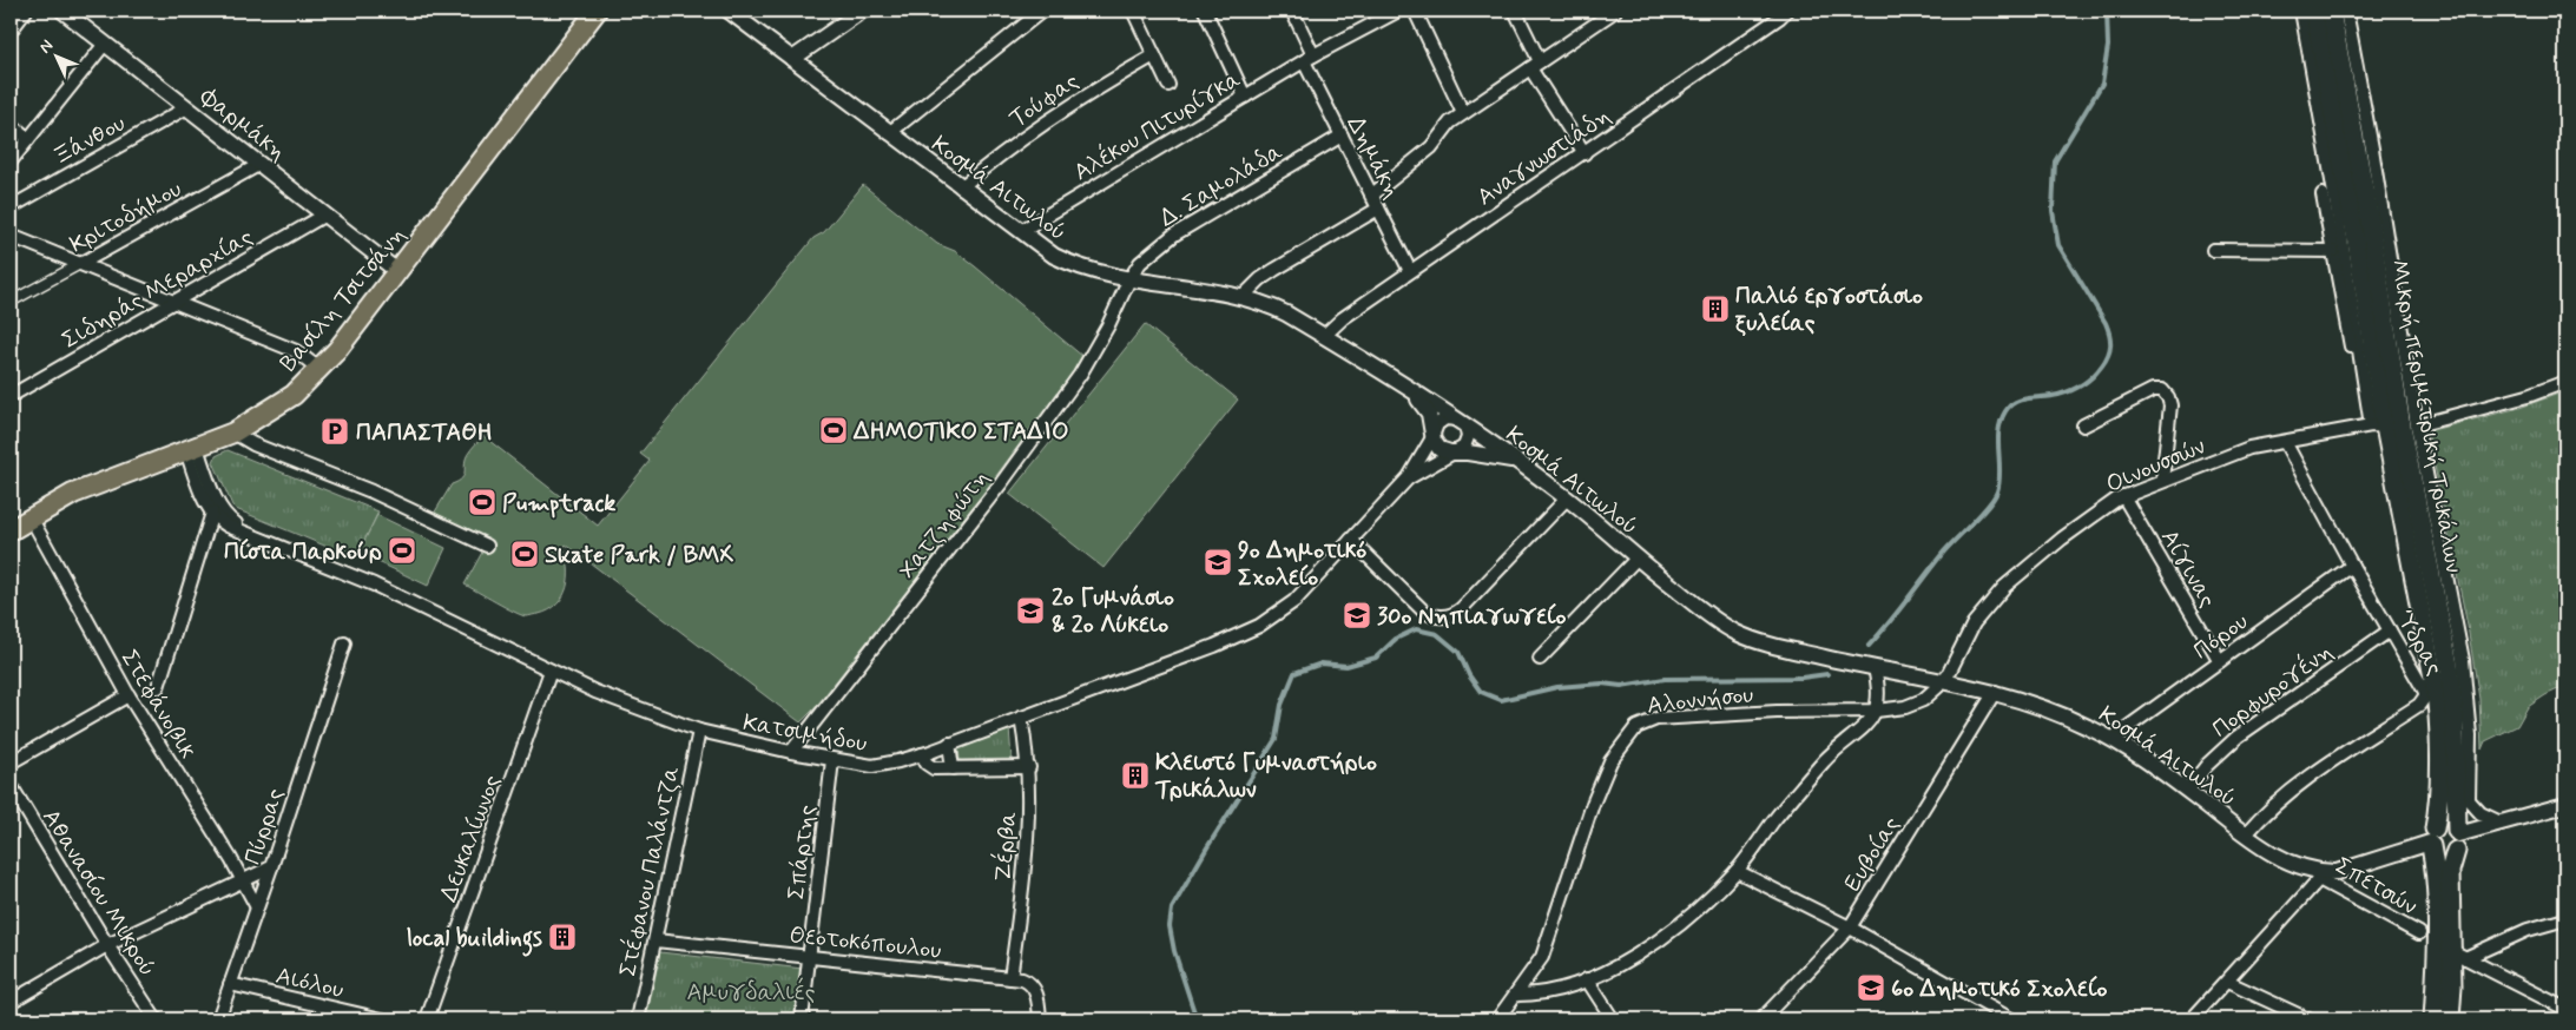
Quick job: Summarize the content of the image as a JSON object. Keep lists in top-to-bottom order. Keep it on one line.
{"streets":{"main road":["Βασίλη Τσιτσάνη","Μικρή περιμετρική Τρικάλων"],"street":["Τούφας","Φαρμάκη","Αλέκου Πιτυρίγκα","Ξάνθου","Αναγνωστιάδη","Δημάκη","Δ. Σαμολάδα","Κοσμά Αιτωλού","Κριτοδήμου","Σιδηράς Μεραρχίας","Οινουσσών","Χατζηφώτη","Αίγινας","Πόρου","Ύδρας","Πορφυρογένη","Αλοννήσου","Στεφάνοβικ","Κατσιμήδου","Πύρρας","Δευκαλίωνος","Ζέρβα","Σπάρτης","Ευβοίας","Στέφανου Παλάντζα","Σπετσών","Αθανασίου Μικρού","Θεοτοκόπουλου","Αιόλου"]},"crossings":[["Τούφας","Κοσμά Αιτωλού"],["Φαρμάκη","Ξάνθου"],["Φαρμάκη","Κριτοδήμου"],["Φαρμάκη","Σιδηράς Μεραρχίας"],["Φαρμάκη","Βασίλη Τσιτσάνη"],["Αλέκου Πιτυρίγκα","Δημάκη"],["Αλέκου Πιτυρίγκα","Κοσμά Αιτωλού"],["Αναγνωστιάδη","Δημάκη"],["Αναγνωστιάδη","Κοσμά Αιτωλού"],["Δημάκη","Δ. Σαμολάδα"],["Δ. Σαμολάδα","Κοσμά Αιτωλού"],["Δ. Σαμολάδα","Χατζηφώτη"],["Κοσμά Αιτωλού","Μικρή περιμετρική Τρικάλων"],["Κοσμά Αιτωλού","Οινουσσών"],["Κοσμά Αιτωλού","Χατζηφώτη"],["Κοσμά Αιτωλού","Πόρου"],["Κοσμά Αιτωλού","Ύδρας"],["Κοσμά Αιτωλού","Πορφυρογένη"],["Κοσμά Αιτωλού","Αλοννήσου"],["Κοσμά Αιτωλού","Ευβοίας"],["Κοσμά Αιτωλού","Σπετσών"],["Βασίλη Τσιτσάνη","Στεφάνοβικ"],["Μικρή περιμετρική Τρικάλων","Οινουσσών"],["Οινουσσών","Αίγινας"],["Οινουσσών","Ύδρας"],["Οινουσσών","Αλοννήσου"],["Χατζηφώτη","Κατσιμήδου"],["Αίγινας","Πόρου"],["Πόρου","Ύδρας"],["Ύδρας","Πορφυρογένη"],["Στεφάνοβικ","Πύρρας"],["Κατσιμήδου","Δευκαλίωνος"],["Κατσιμήδου","Ζέρβα"],["Κατσιμήδου","Σπάρτης"],["Κατσιμήδου","Στέφανου Παλάντζα"],["Πύρρας","Αιόλου"],["Ζέρβα","Θεοτοκόπουλου"],["Σπάρτης","Θεοτοκόπουλου"],["Στέφανου Παλάντζα","Θεοτοκόπουλου"]],"parks":["Αμυγδαλιές"],"places":{"building":["Παλιό εργοστάσιο ξυλείας","Κλειστό Γυμναστήριο Τρικάλων","local buildings"],"sports":["ΔΗΜΟΤΙΚΟ ΣΤΑΔΙΟ","Pumptrack","Πίστα Παρκούρ","Skate Park / BMX"],"parking":["ΠΑΠΑΣΤΑΘΗ"],"school or university":["9ο Δημοτικό Σχολείο","2ο Γυμνάσιο & 2ο Λύκειο","30ο Νηπιαγωγείο","6ο Δημοτικό Σχολείο"]},"north":"top left"}
